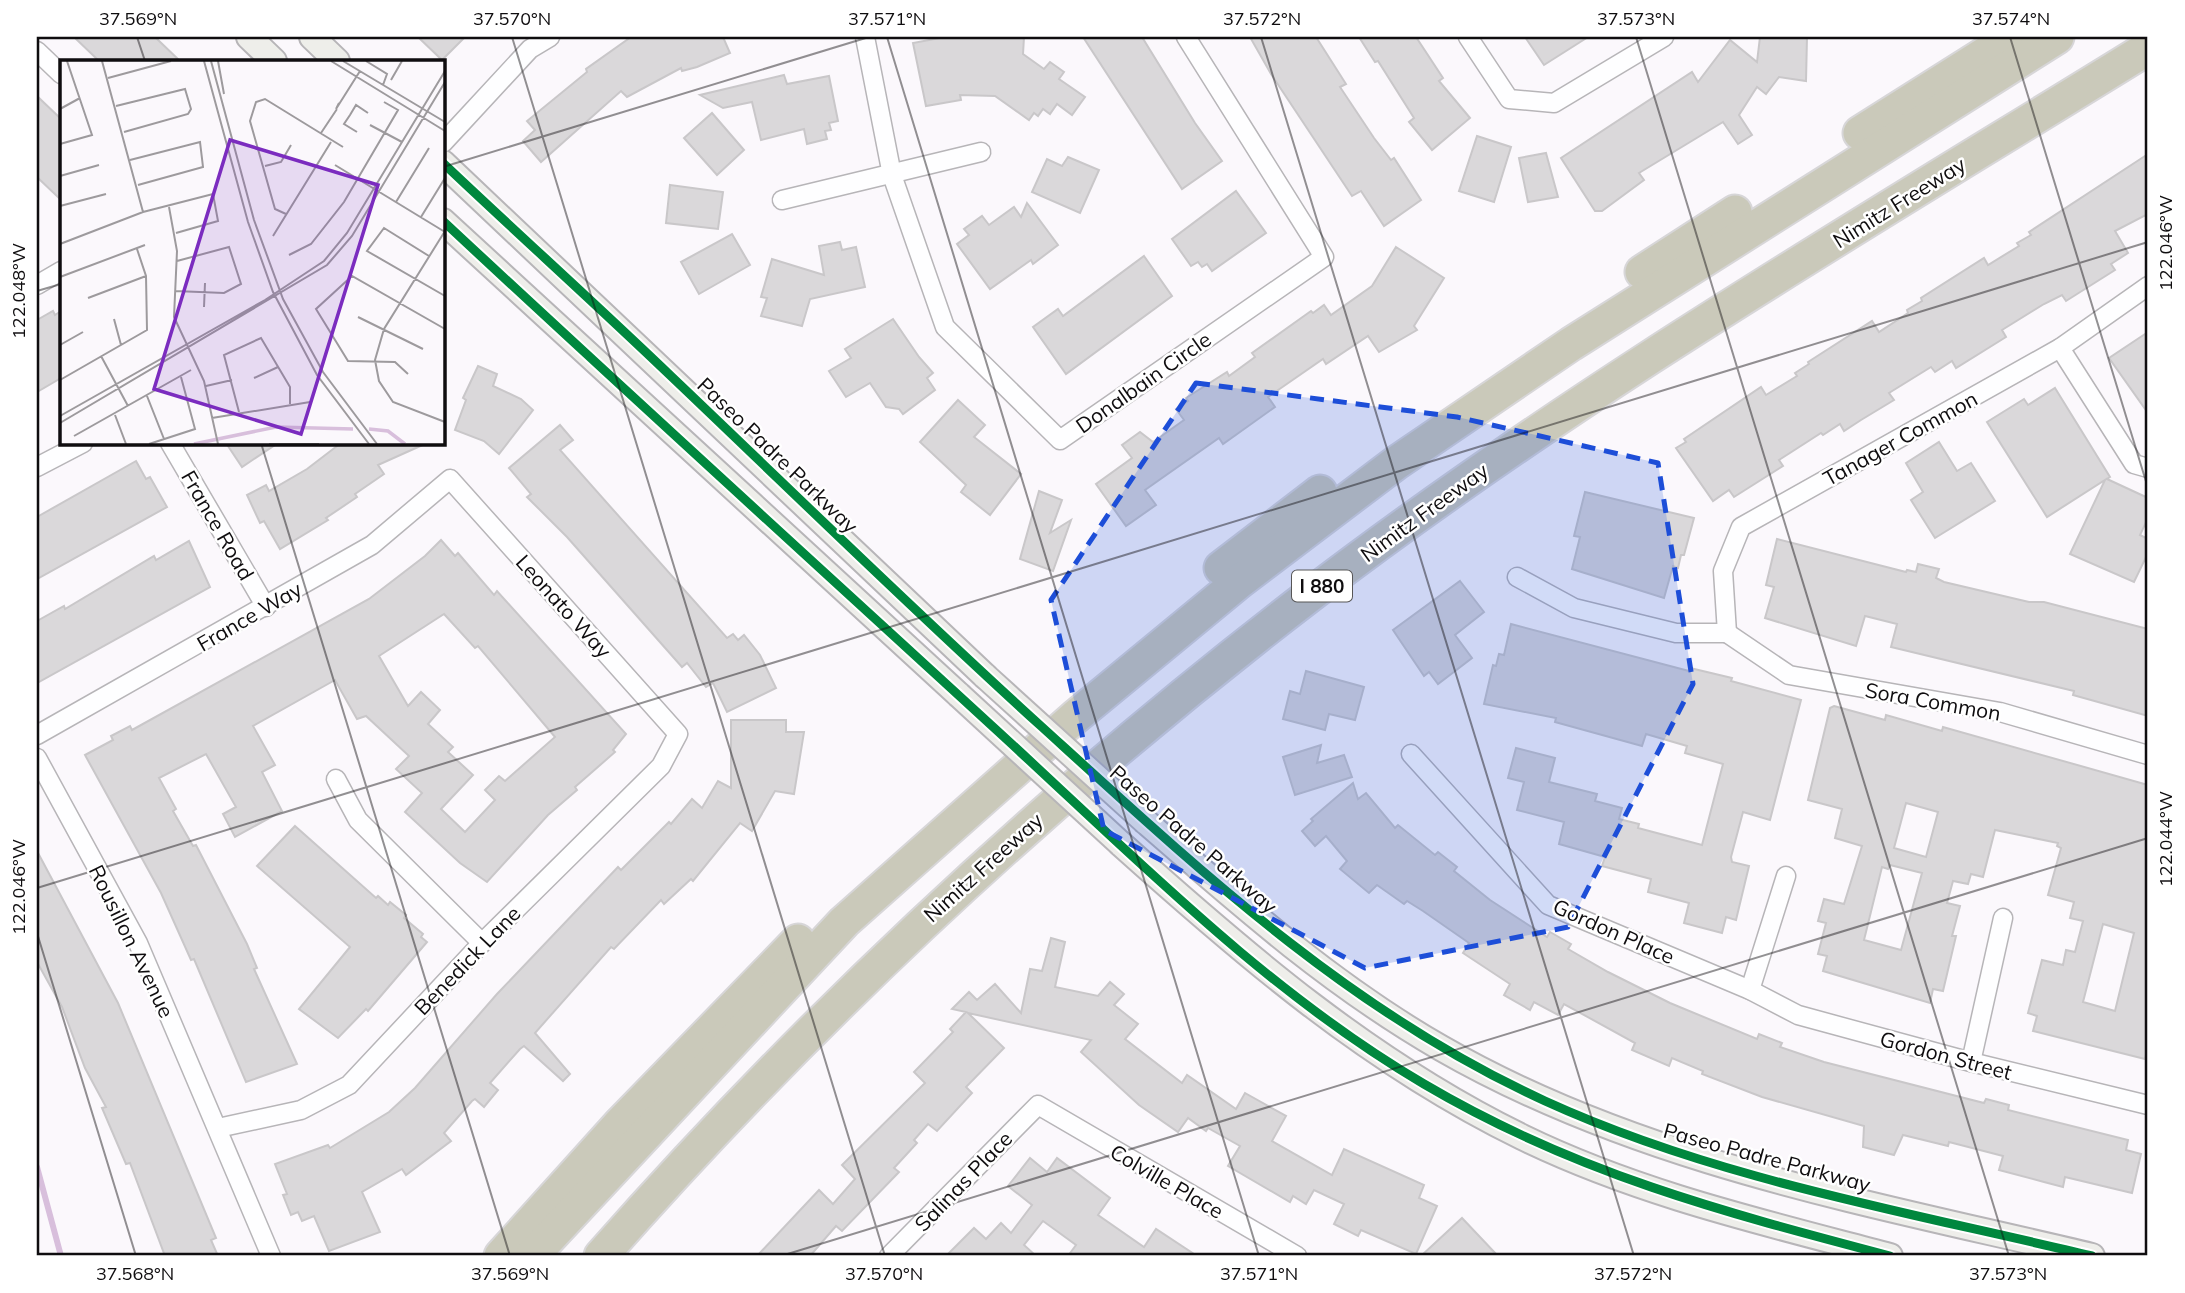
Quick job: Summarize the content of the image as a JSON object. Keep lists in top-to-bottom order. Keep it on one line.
{"streets":{"highway":["Nimitz Freeway","I 880"],"main road":["Paseo Padre Parkway"],"street":["Donalbain Circle","Tanager Common","France Road","Leonato Way","France Way","Sora Common","Gordon Place","Rousillon Avenue","Benedick Lane","Gordon Street","Salinas Place","Colville Place"]},"crossings":[["Tanager Common","Sora Common"],["France Road","France Way"],["Leonato Way","France Way"],["Leonato Way","Benedick Lane"],["Gordon Place","Gordon Street"],["Rousillon Avenue","Benedick Lane"],["Salinas Place","Colville Place"]],"coordinates":["37.569°N","37.570°N","37.571°N","37.572°N","37.573°N","37.574°N","122.046°W","122.048°W","122.044°W","37.568°N"]}
